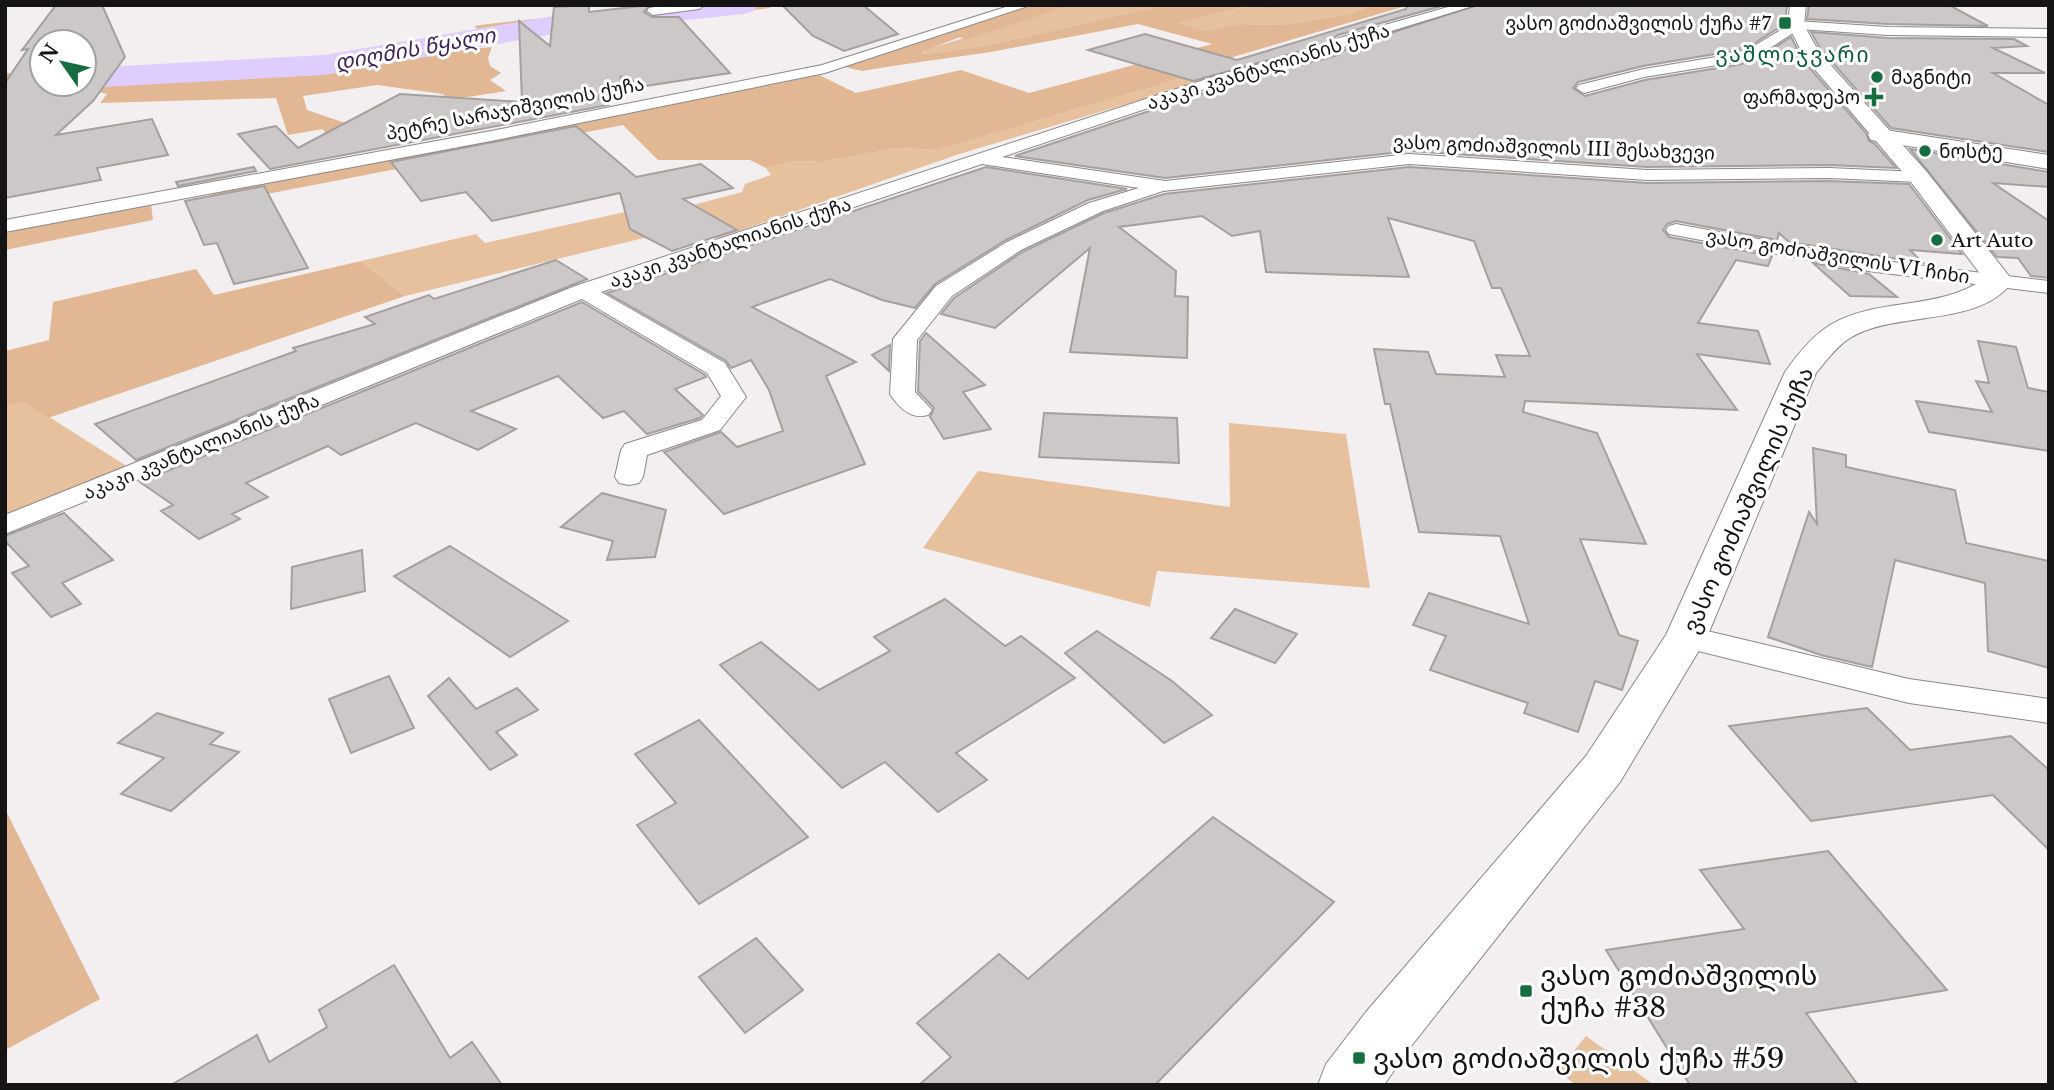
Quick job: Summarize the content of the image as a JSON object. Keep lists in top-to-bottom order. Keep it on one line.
{"streets":{"main road":["ვასო გოძიაშვილის ქუჩა"],"street":["აკაკი კვანტალიანის ქუჩა","პეტრე სარაჯიშვილის ქუჩა","ვასო გოძიაშვილის III შესახვევი","ვასო გოძიაშვილის VI ჩიხი"]},"crossings":[["აკაკი კვანტალიანის ქუჩა","ვასო გოძიაშვილის III შესახვევი"],["ვასო გოძიაშვილის VI ჩიხი","ვასო გოძიაშვილის ქუჩა"]],"districts":["ვაშლიჯვარი"],"water":["დიღმის წყალი"],"places":{"transit":["ვასო გოძიაშვილის ქუჩა #7","ვასო გოძიაშვილის ქუჩა #38","ვასო გოძიაშვილის ქუჩა #59"],"other":["მაგნიტი","ნოსტე","Art Auto"],"health":["ფარმადეპო"]},"north":"top left"}
